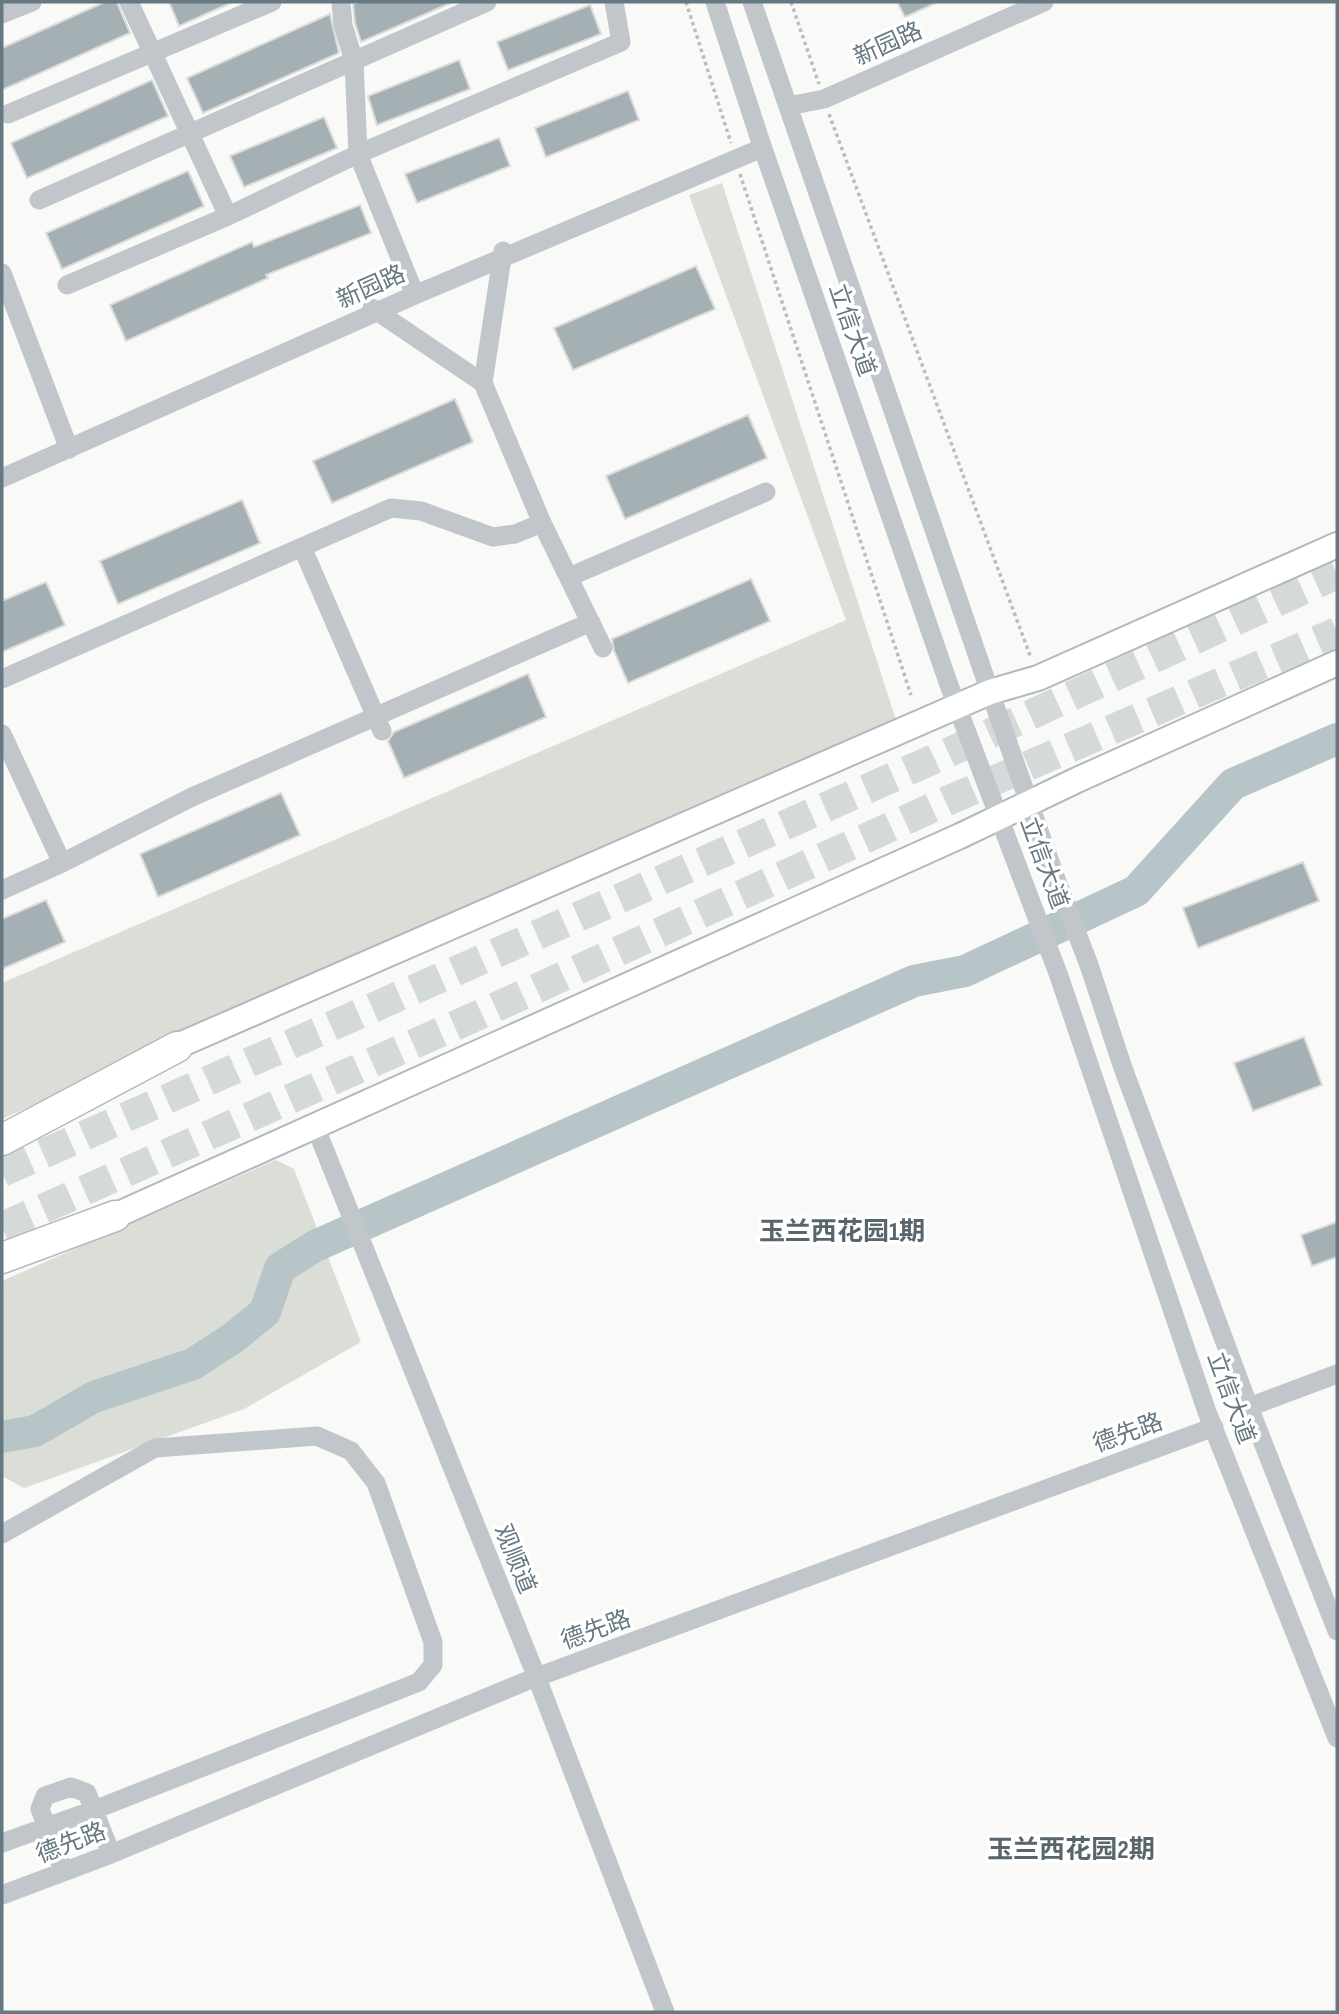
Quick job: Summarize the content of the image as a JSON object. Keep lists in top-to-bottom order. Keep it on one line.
{"streets":{"street":["新园路","立信大道","德先路","观顺道"]},"crossings":[["新园路","立信大道"],["立信大道","德先路"],["德先路","观顺道"]],"districts":["玉兰西花园1期","玉兰西花园2期"]}
